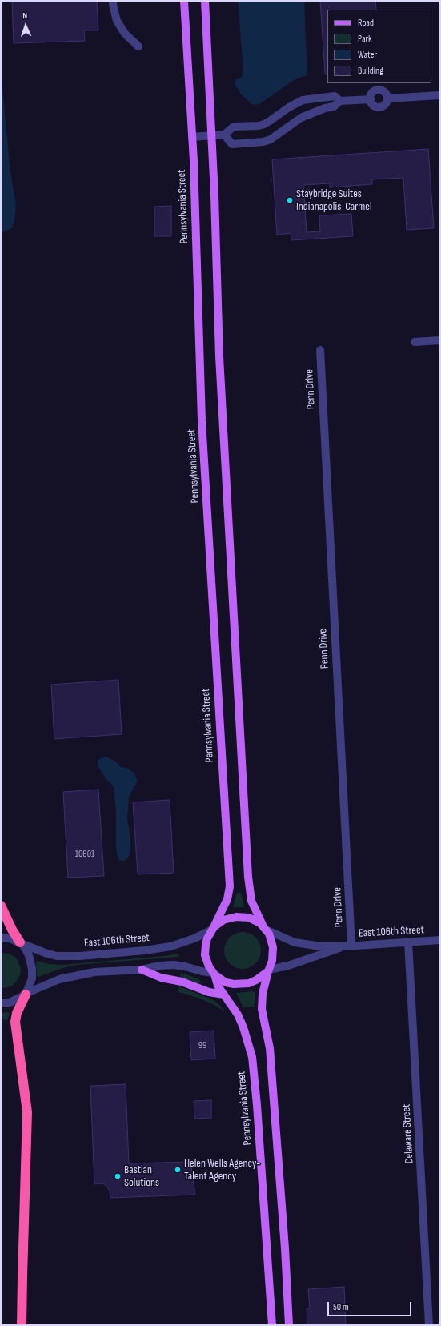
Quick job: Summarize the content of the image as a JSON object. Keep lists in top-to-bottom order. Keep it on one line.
{"streets":{"main road":["Pennsylvania Street"],"street":["Penn Drive","East 106th Street","Delaware Street"]},"crossings":[["Pennsylvania Street","East 106th Street"],["Penn Drive","East 106th Street"],["East 106th Street","Delaware Street"]],"places":["Staybridge Suites Indianapolis-Carmel","Helen Wells Agency- Talent Agency","Bastian Solutions"],"house_numbers":["10601","99"],"legend":["Road","Park","Water","Building"],"scale_bar":"50 m","north":"top"}
